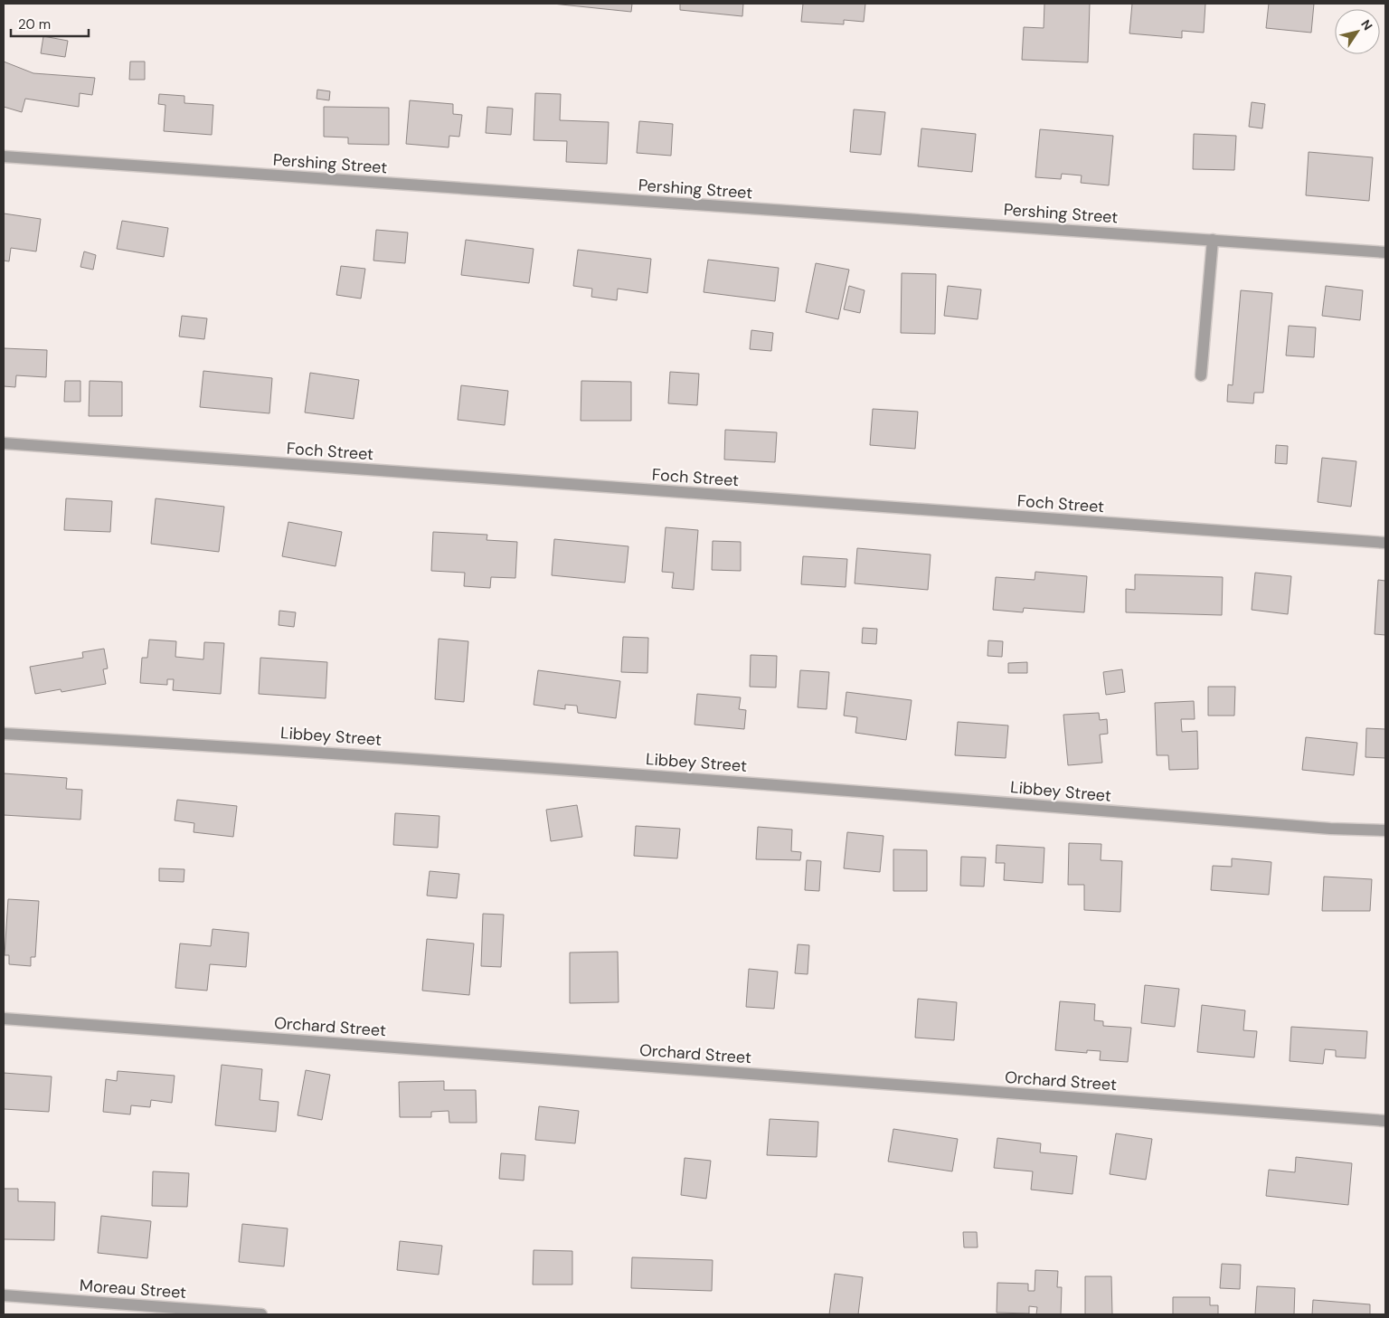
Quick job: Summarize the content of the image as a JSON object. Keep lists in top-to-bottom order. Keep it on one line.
{"streets":{"street":["Pershing Street","Foch Street","Libbey Street","Orchard Street","Moreau Street"]},"scale_bar":"20 m","north":"top right"}
